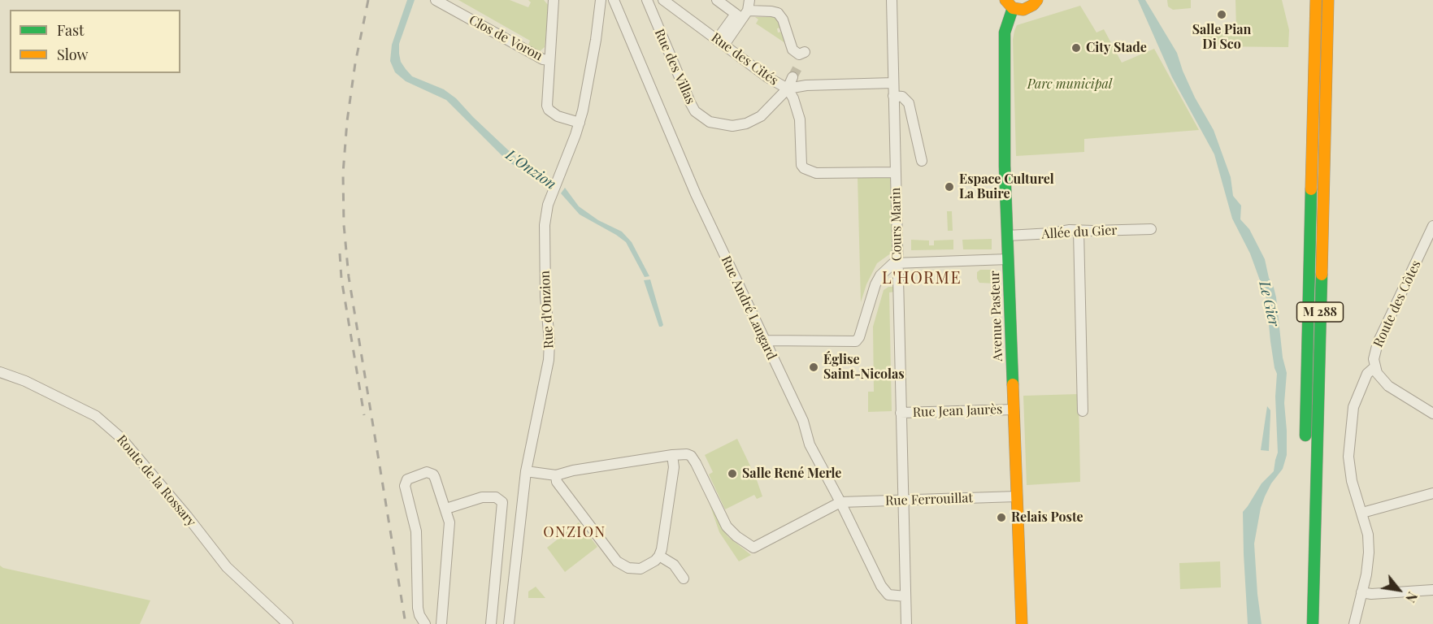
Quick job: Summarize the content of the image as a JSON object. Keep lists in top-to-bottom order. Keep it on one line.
{"streets":{"main road":["M 288","Avenue Pasteur"],"street":["Clos de Voron","Rue des Cités","Rue des Villas","Cours Marin","Allée du Gier","Route des Côtes","Rue André Langard","Rue d'Onzion","Rue Jean Jaurès","Route de la Rossary","Rue Ferrouillat"]},"crossings":[["Clos de Voron","Rue d'Onzion"],["Rue des Cités","Rue des Villas"],["Rue des Cités","Cours Marin"],["Cours Marin","Rue André Langard"],["Cours Marin","Rue Jean Jaurès"],["Cours Marin","Rue Ferrouillat"],["Allée du Gier","Avenue Pasteur"],["Rue André Langard","Rue Ferrouillat"],["Avenue Pasteur","Rue Jean Jaurès"],["Avenue Pasteur","Rue Ferrouillat"]],"districts":["L'HORME","ONZION"],"water":["L'Onzion","Le Gier"],"parks":["Parc municipal"],"places":["Salle Pian Di Sco","City Stade","Espace Culturel La Buire","Église Saint-Nicolas","Salle René Merle","Relais Poste"],"legend":["Fast","Slow"],"north":"bottom right"}
